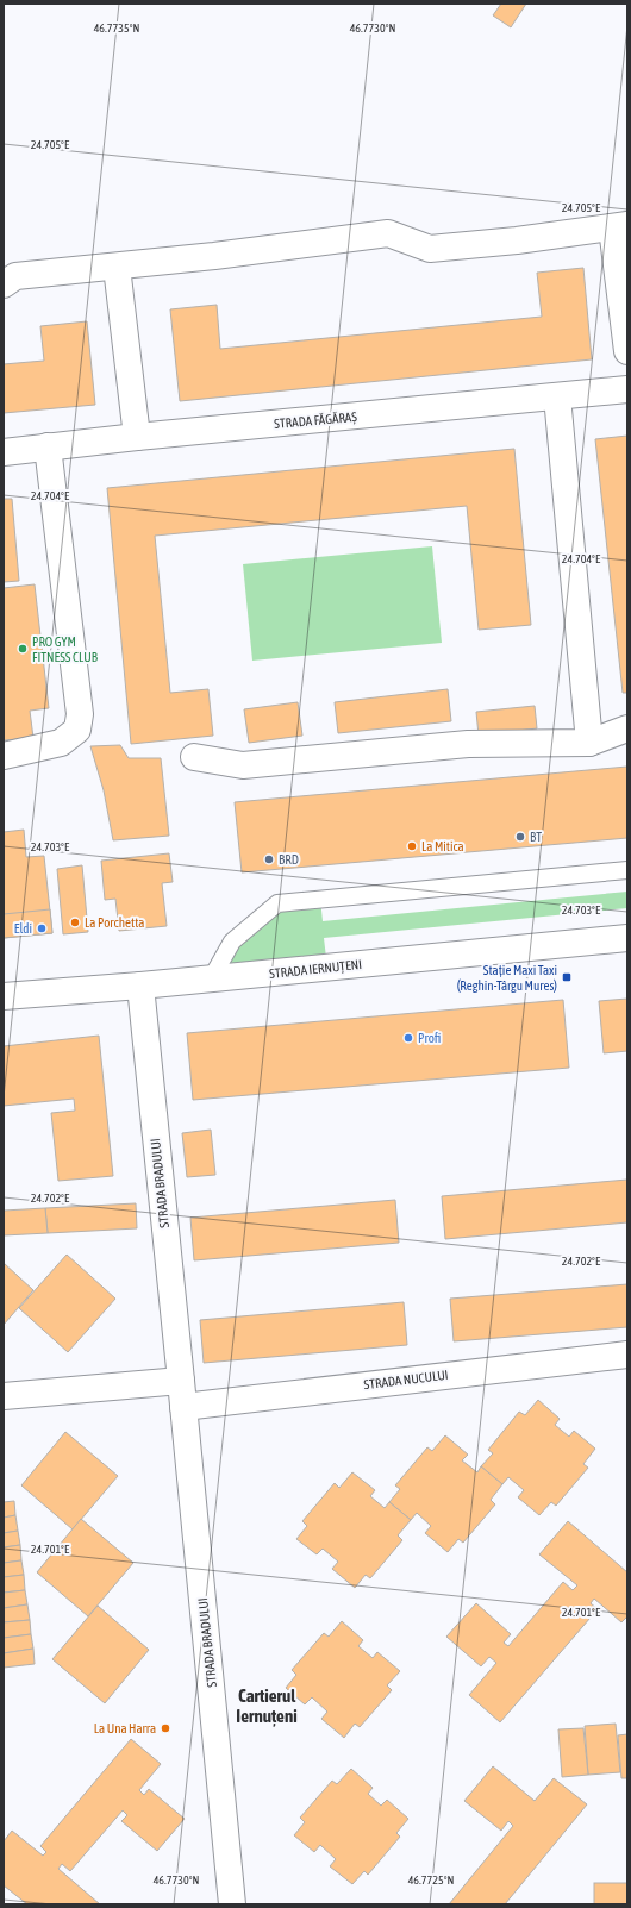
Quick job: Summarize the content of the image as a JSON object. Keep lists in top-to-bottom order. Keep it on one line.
{"streets":{"street":["STRADA FĂGĂRAȘ","STRADA IERNUȚENI","STRADA BRADULUI","STRADA NUCULUI"]},"crossings":[["STRADA IERNUȚENI","STRADA BRADULUI"],["STRADA BRADULUI","STRADA NUCULUI"]],"districts":["Cartierul Iernuțeni"],"places":{"other":["PRO GYM FITNESS CLUB","BT","La Mitica","BRD","La Porchetta","Eldi","Profi","La Una Harra"],"transit":["Stație Maxi Taxi (Reghin-Târgu Mures)"]},"coordinates":["46.7735°N","46.7730°N","24.705°E","24.704°E","24.703°E","24.702°E","24.701°E","46.7725°N"]}
